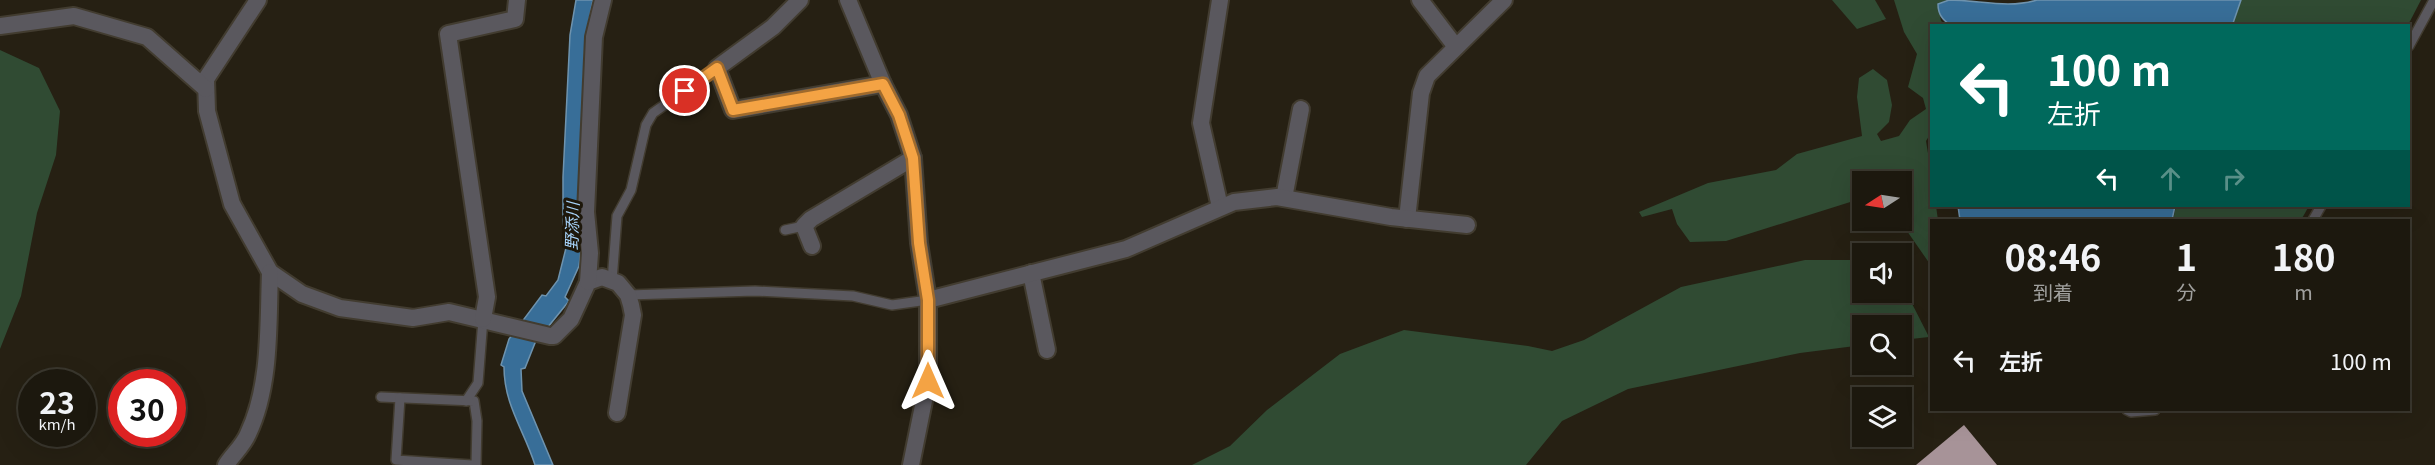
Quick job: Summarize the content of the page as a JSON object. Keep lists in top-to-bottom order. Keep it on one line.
{"water":["野添川"],"north":"left","page":{"turn":["100 m","左折"],"eta":["08:46","到着","1","分","180","m"],"list":[{"name":"左折","value":"100 m"}],"speed":"23 km/h","limit":"30"}}
